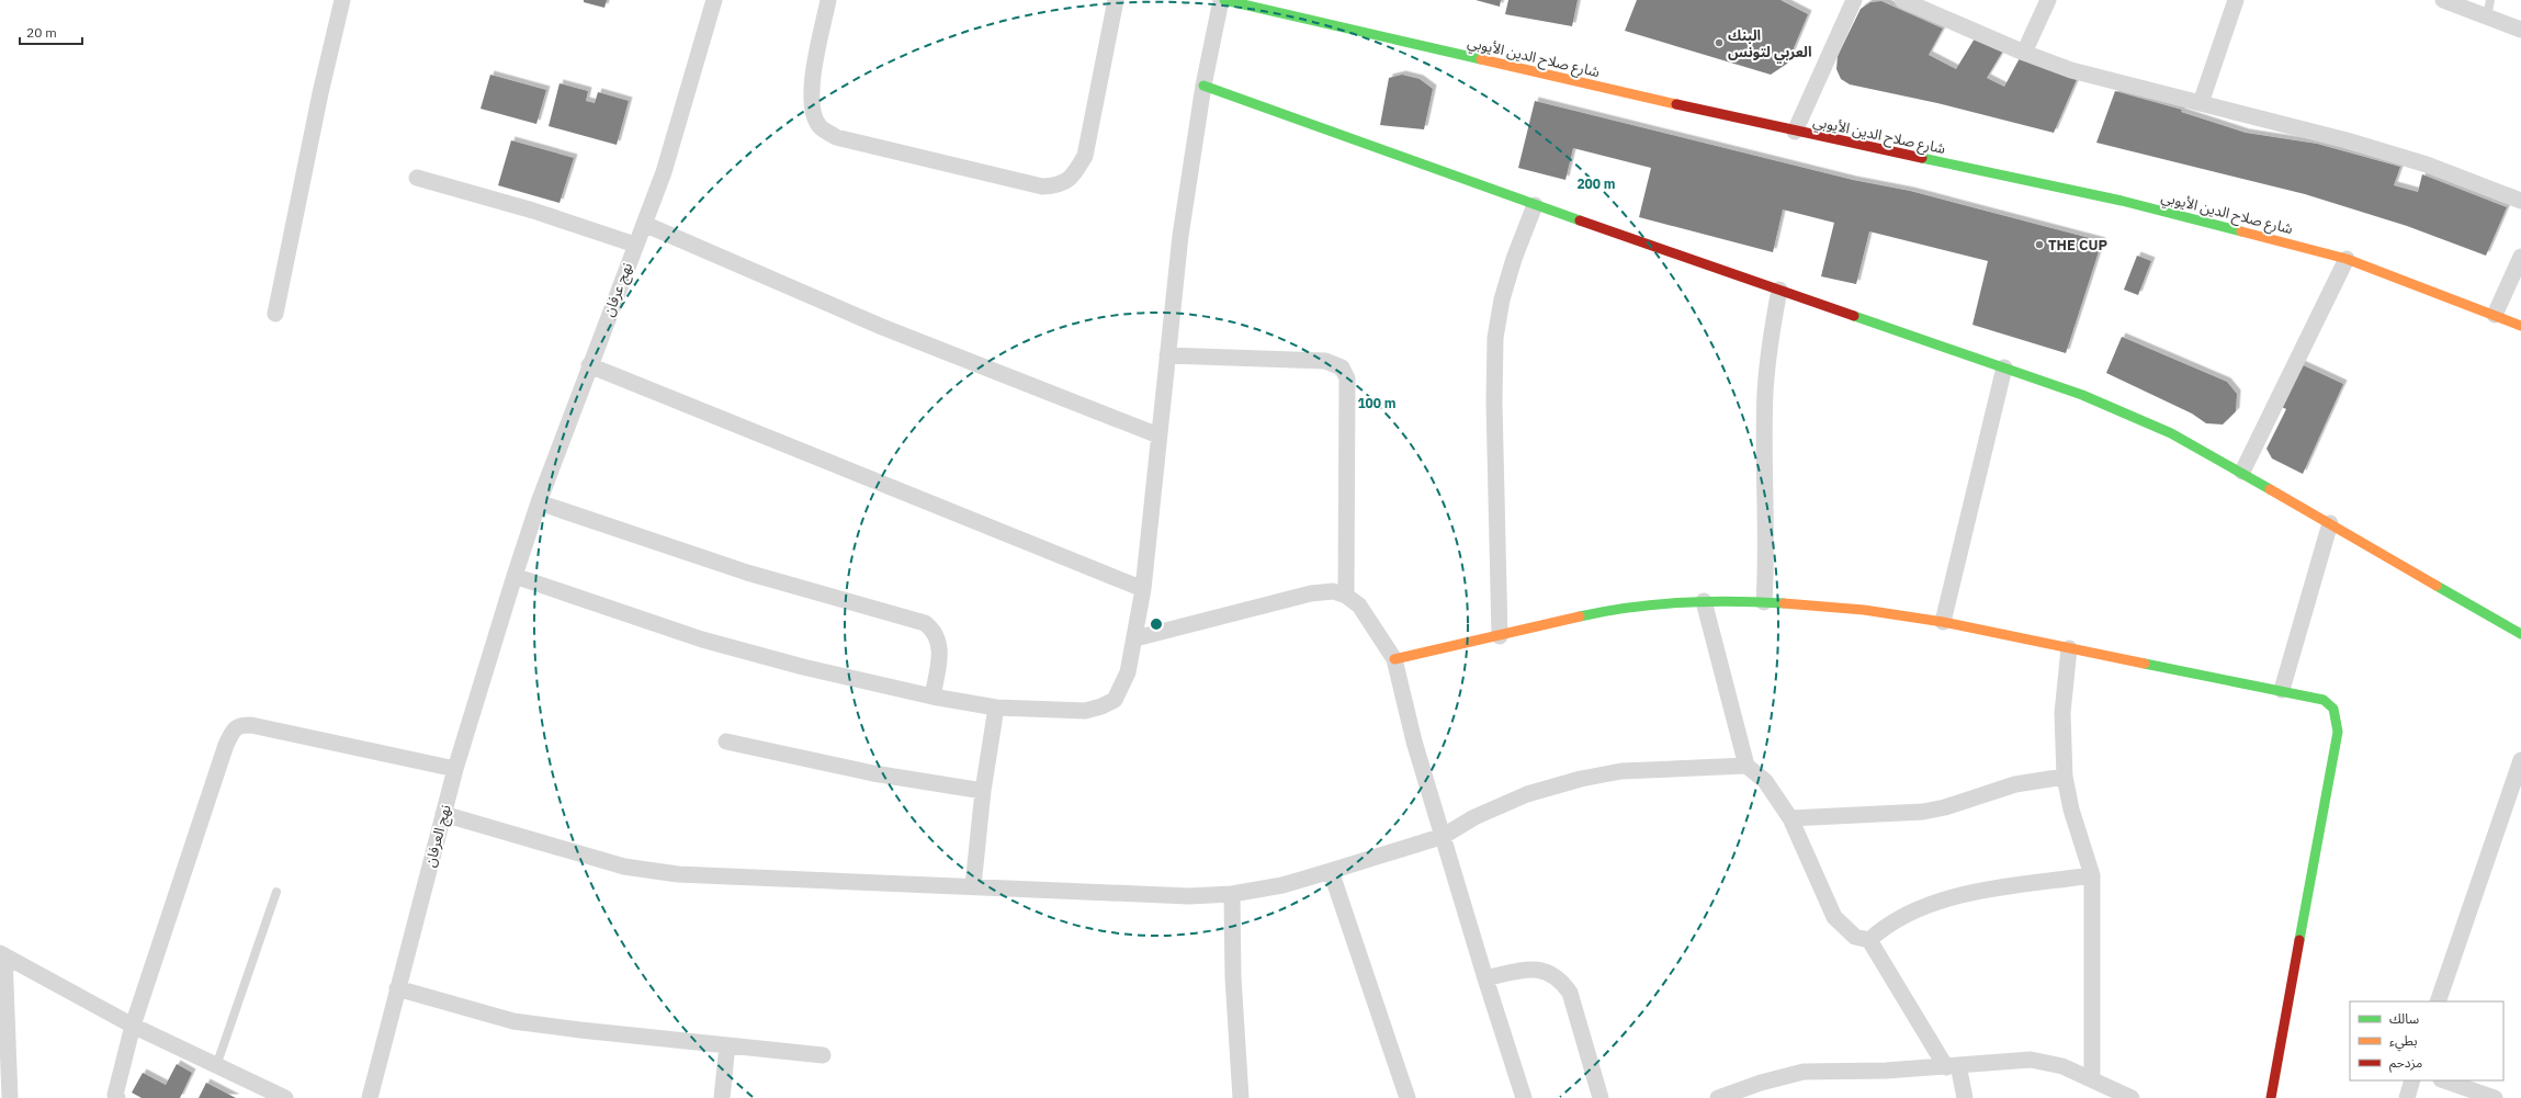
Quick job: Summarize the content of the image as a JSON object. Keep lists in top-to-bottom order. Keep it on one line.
{"streets":{"street":["شارع صلاح الدين الأيوبي","نهج عرفان","نهج العرفان"]},"crossings":[["نهج عرفان","نهج العرفان"]],"places":["البنك العربي لتونس","THE CUP"],"legend":["سالك","بطيء","مزدحم"],"scale_bar":"20 m","rings":["200 m","100 m"]}
